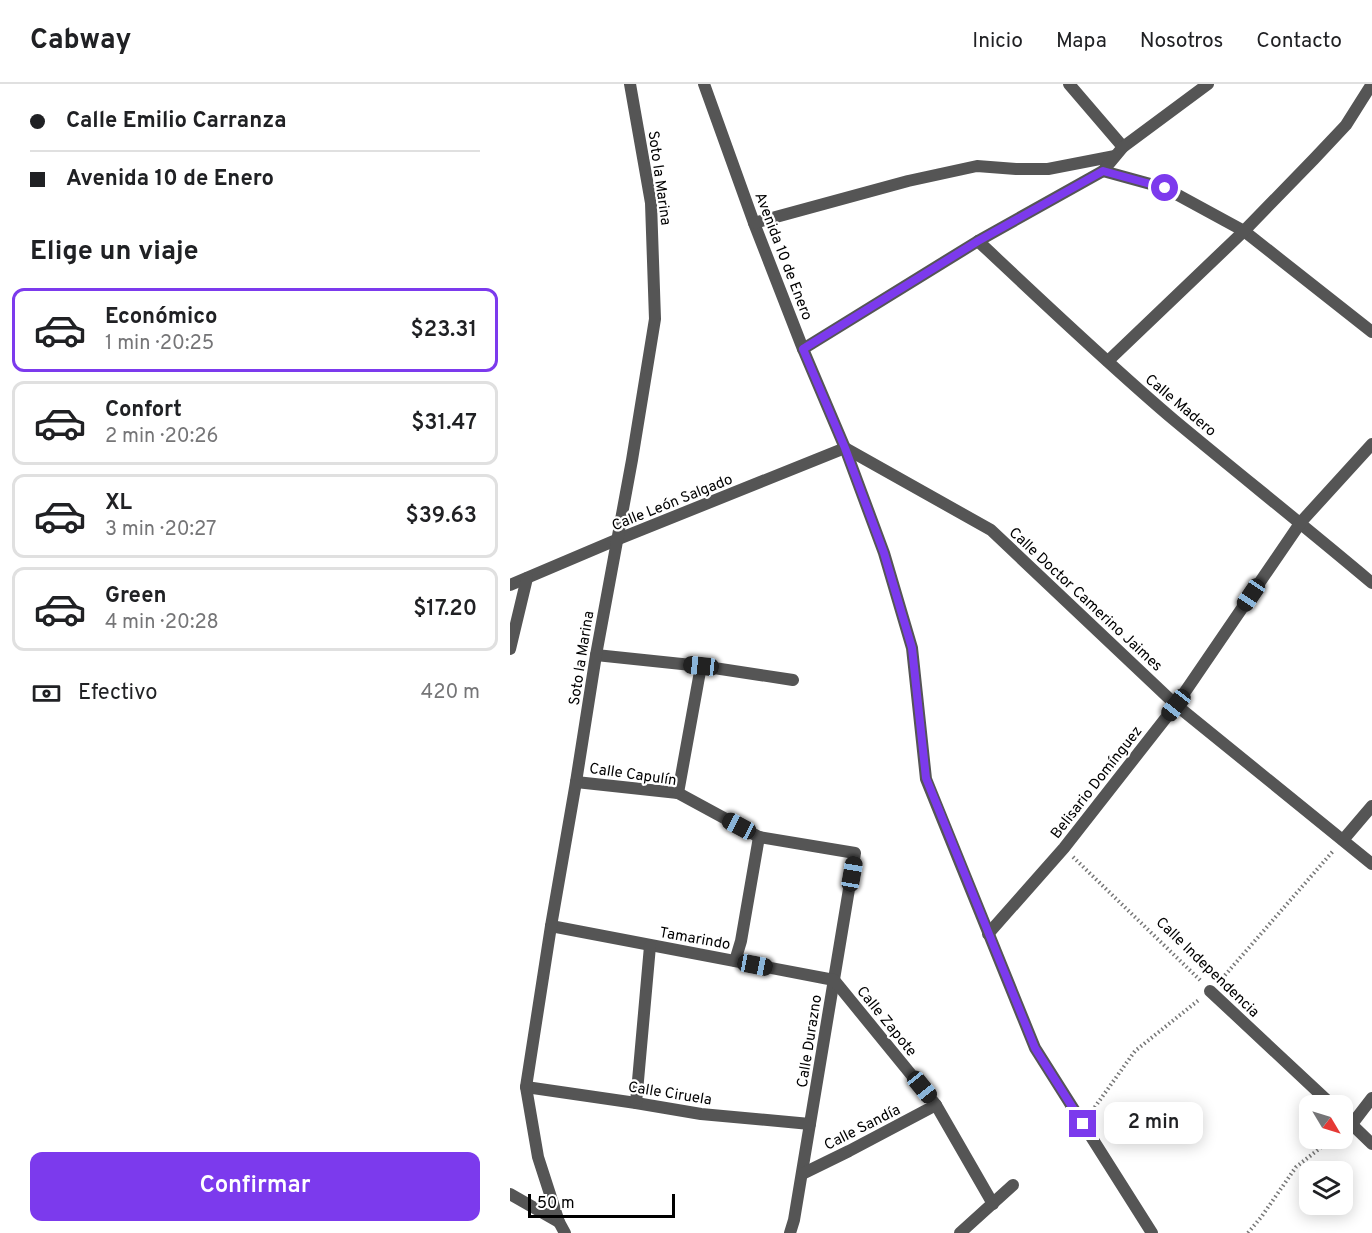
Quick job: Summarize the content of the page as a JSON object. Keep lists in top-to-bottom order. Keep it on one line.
{"streets":{"street":["Soto la Marina","Avenida 10 de Enero","Calle Madero","Calle León Salgado","Calle Doctor Camerino Jaimes","Calle Capulín","Belisario Domínguez","Tamarindo","Calle Independencia","Calle Zapote","Calle Durazno","Calle Ciruela","Calle Sandía"]},"crossings":[["Soto la Marina","Calle León Salgado"],["Soto la Marina","Calle Capulín"],["Soto la Marina","Tamarindo"],["Soto la Marina","Calle Ciruela"],["Avenida 10 de Enero","Calle León Salgado"],["Avenida 10 de Enero","Calle Doctor Camerino Jaimes"],["Avenida 10 de Enero","Belisario Domínguez"],["Calle Madero","Belisario Domínguez"],["Calle León Salgado","Calle Doctor Camerino Jaimes"],["Calle Doctor Camerino Jaimes","Belisario Domínguez"],["Calle Capulín","Calle Durazno"],["Belisario Domínguez","Calle Independencia"],["Tamarindo","Calle Zapote"],["Tamarindo","Calle Durazno"],["Calle Zapote","Calle Durazno"],["Calle Zapote","Calle Sandía"],["Calle Durazno","Calle Ciruela"],["Calle Durazno","Calle Sandía"]],"scale_bar":"50 m","north":"bottom right","page":{"header":"Cabway","nav":["Inicio","Mapa","Nosotros","Contacto"],"banner":["Calle Emilio Carranza","Avenida 10 de Enero"],"heading":"Elige un viaje","list":[{"name":"Económico","note":"1 min · 20:25","value":"$23.31"},{"name":"Confort","note":"2 min · 20:26","value":"$31.47"},{"name":"XL","note":"3 min · 20:27","value":"$39.63"},{"name":"Green","note":"4 min · 20:28","value":"$17.20"}],"pay":["Efectivo","420 m"],"bubble":"2 min","buttons":"Confirmar","scale":"50 m"}}
